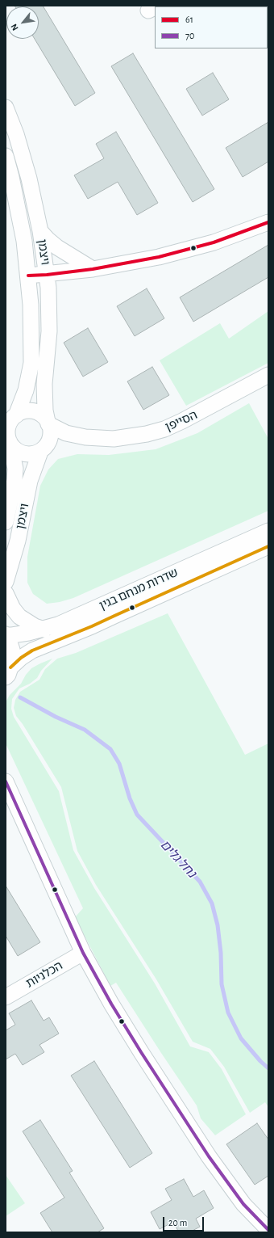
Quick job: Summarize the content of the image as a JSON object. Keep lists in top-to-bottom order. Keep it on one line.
{"streets":{"street":["ויצמן","הסייפן","שדרות מנחם בגין","הכלניות"]},"crossings":[["ויצמן","הסייפן"]],"water":["נחל גלים"],"lines":["transit line 61","transit line 70"],"legend":["61","70"],"scale_bar":"20 m","north":"bottom left"}
